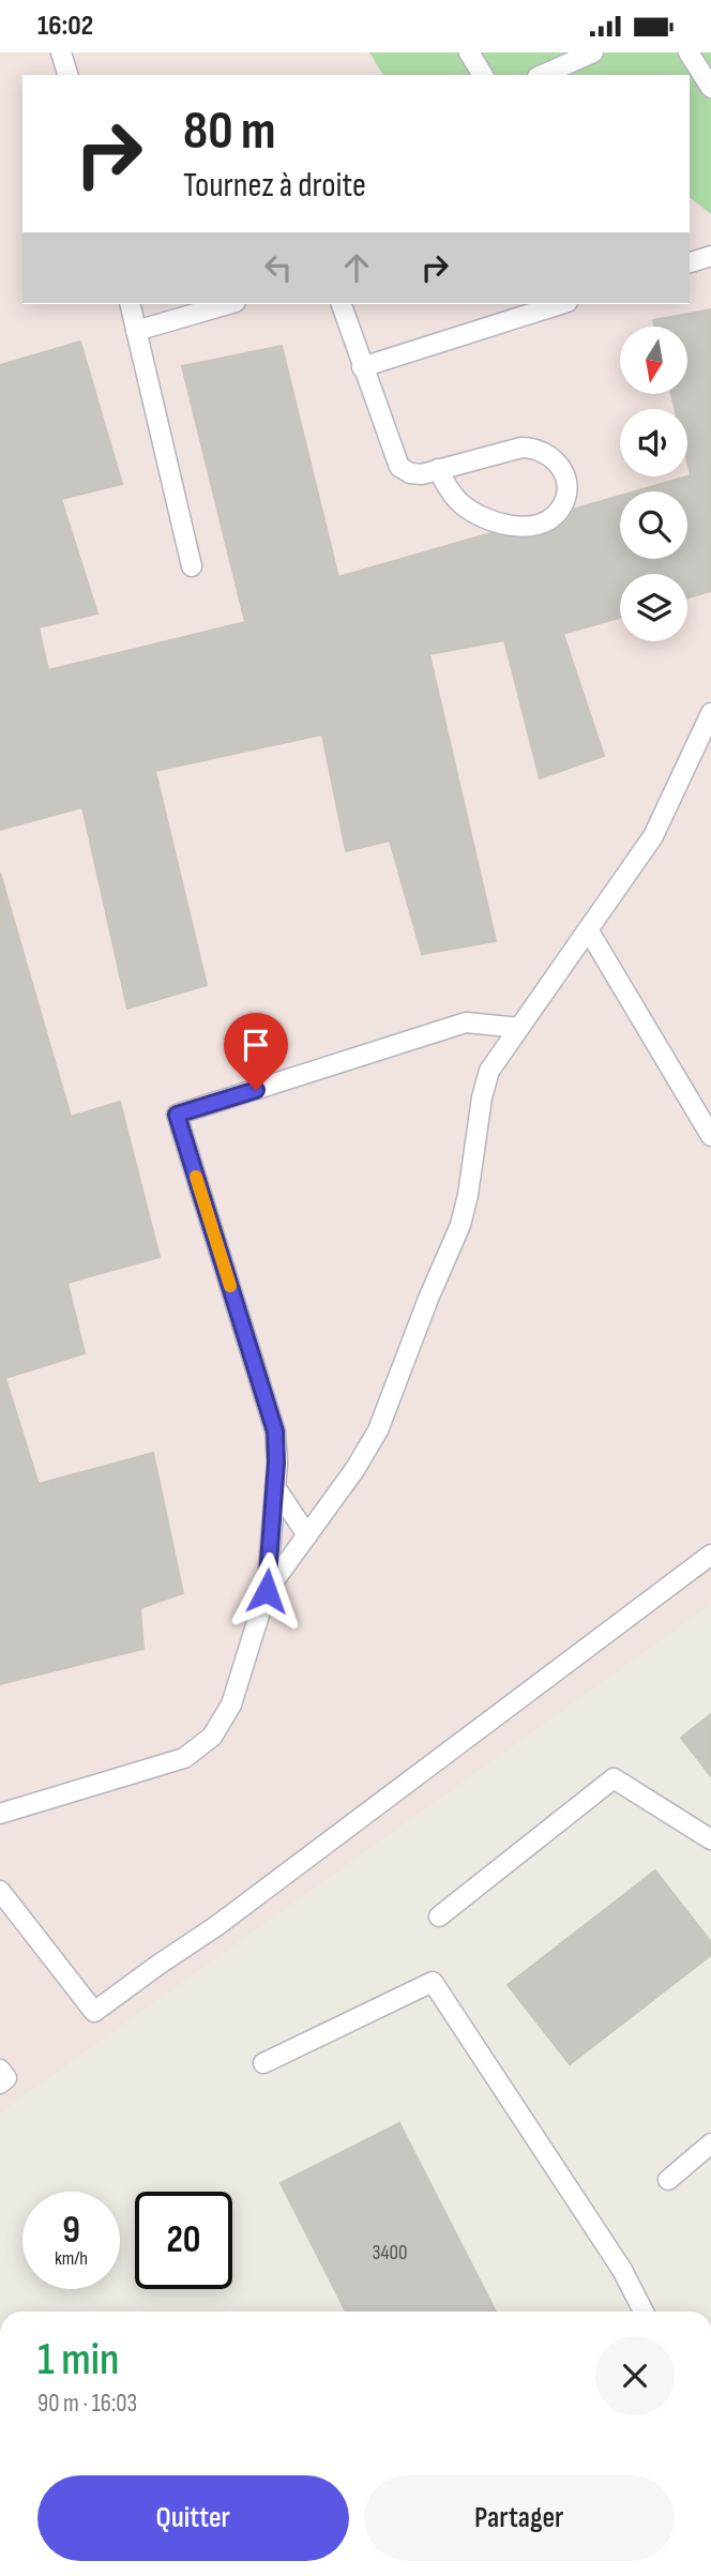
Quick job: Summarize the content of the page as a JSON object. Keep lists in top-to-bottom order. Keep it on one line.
{"house_numbers":["3400"],"north":"bottom","page":{"status":"16:02","turn":["80 m","Tournez à droite"],"speed":"9 km/h","limit":"20","heading":["1 min","90 m · 16:03"],"buttons":["Quitter","Partager"]}}
